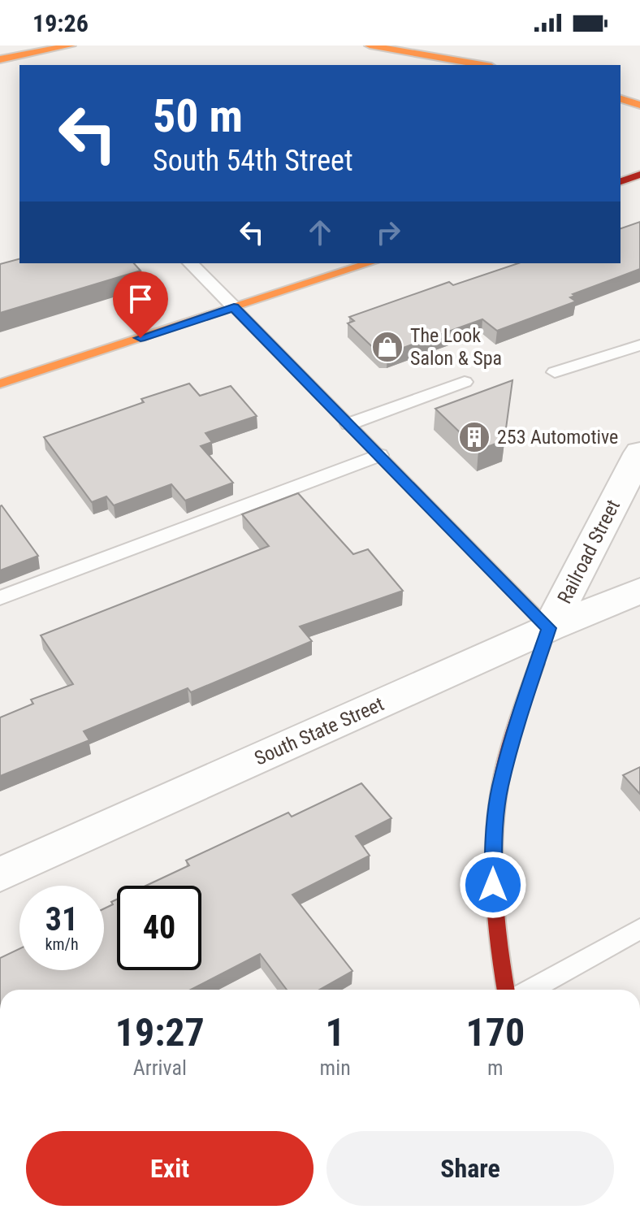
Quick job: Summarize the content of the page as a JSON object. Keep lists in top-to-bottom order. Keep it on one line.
{"streets":{"main road":["Railroad Street"],"street":["South State Street"]},"crossings":[["Railroad Street","South State Street"]],"places":{"shop":["The Look Salon & Spa"],"building":["253 Automotive"]},"page":{"status":"19:26","turn":["50 m","South 54th Street"],"speed":"31 km/h","limit":"40","eta":["19:27","Arrival","1","min","170","m"],"buttons":["Exit","Share"]}}
